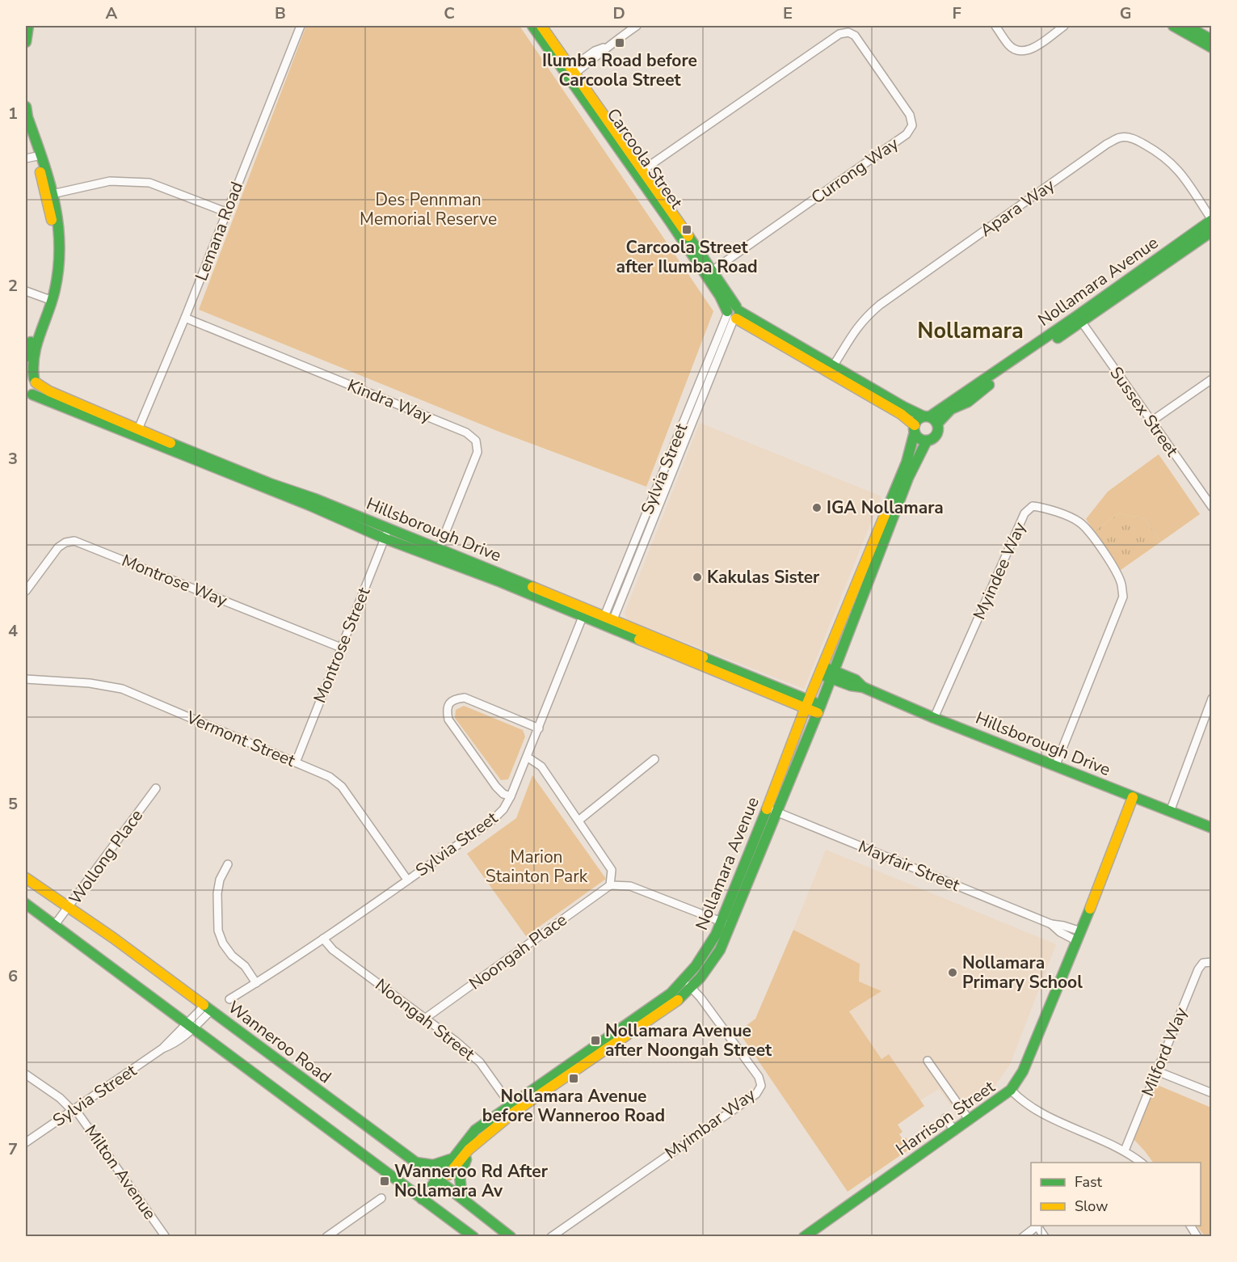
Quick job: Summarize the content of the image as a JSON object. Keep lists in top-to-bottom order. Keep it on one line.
{"streets":{"main road":["Carcoola Street","Nollamara Avenue","Hillsborough Drive","Wanneroo Road","Harrison Street"],"street":["Currong Way","Apara Way","Lemana Road","Kindra Way","Sussex Street","Sylvia Street","Myindee Way","Montrose Way","Montrose Street","Vermont Street","Wollong Place","Mayfair Street","Noongah Place","Noongah Street","Milford Way","Myimbar Way","Milton Avenue"]},"crossings":[["Carcoola Street","Currong Way"],["Carcoola Street","Apara Way"],["Carcoola Street","Nollamara Avenue"],["Carcoola Street","Sylvia Street"],["Apara Way","Nollamara Avenue"],["Lemana Road","Kindra Way"],["Lemana Road","Hillsborough Drive"],["Nollamara Avenue","Sussex Street"],["Nollamara Avenue","Hillsborough Drive"],["Nollamara Avenue","Mayfair Street"],["Nollamara Avenue","Noongah Street"],["Nollamara Avenue","Wanneroo Road"],["Nollamara Avenue","Myimbar Way"],["Kindra Way","Hillsborough Drive"],["Sylvia Street","Hillsborough Drive"],["Sylvia Street","Vermont Street"],["Sylvia Street","Noongah Street"],["Sylvia Street","Wanneroo Road"],["Sylvia Street","Milton Avenue"],["Hillsborough Drive","Myindee Way"],["Hillsborough Drive","Montrose Street"],["Hillsborough Drive","Harrison Street"],["Montrose Way","Montrose Street"],["Montrose Street","Vermont Street"],["Wollong Place","Wanneroo Road"],["Mayfair Street","Harrison Street"],["Noongah Place","Noongah Street"]],"districts":["Nollamara"],"parks":["Des Pennman Memorial Reserve","Marion Stainton Park"],"places":{"transit":["Ilumba Road before Carcoola Street","Carcoola Street after Ilumba Road","Nollamara Avenue after Noongah Street","Nollamara Avenue before Wanneroo Road","Wanneroo Rd After Nollamara Av"],"other":["IGA Nollamara","Kakulas Sister","Nollamara Primary School"]},"legend":["Fast","Slow"],"grid":{"columns":["A","B","C","D","E","F","G"],"rows":["1","2","3","4","5","6","7"]}}
